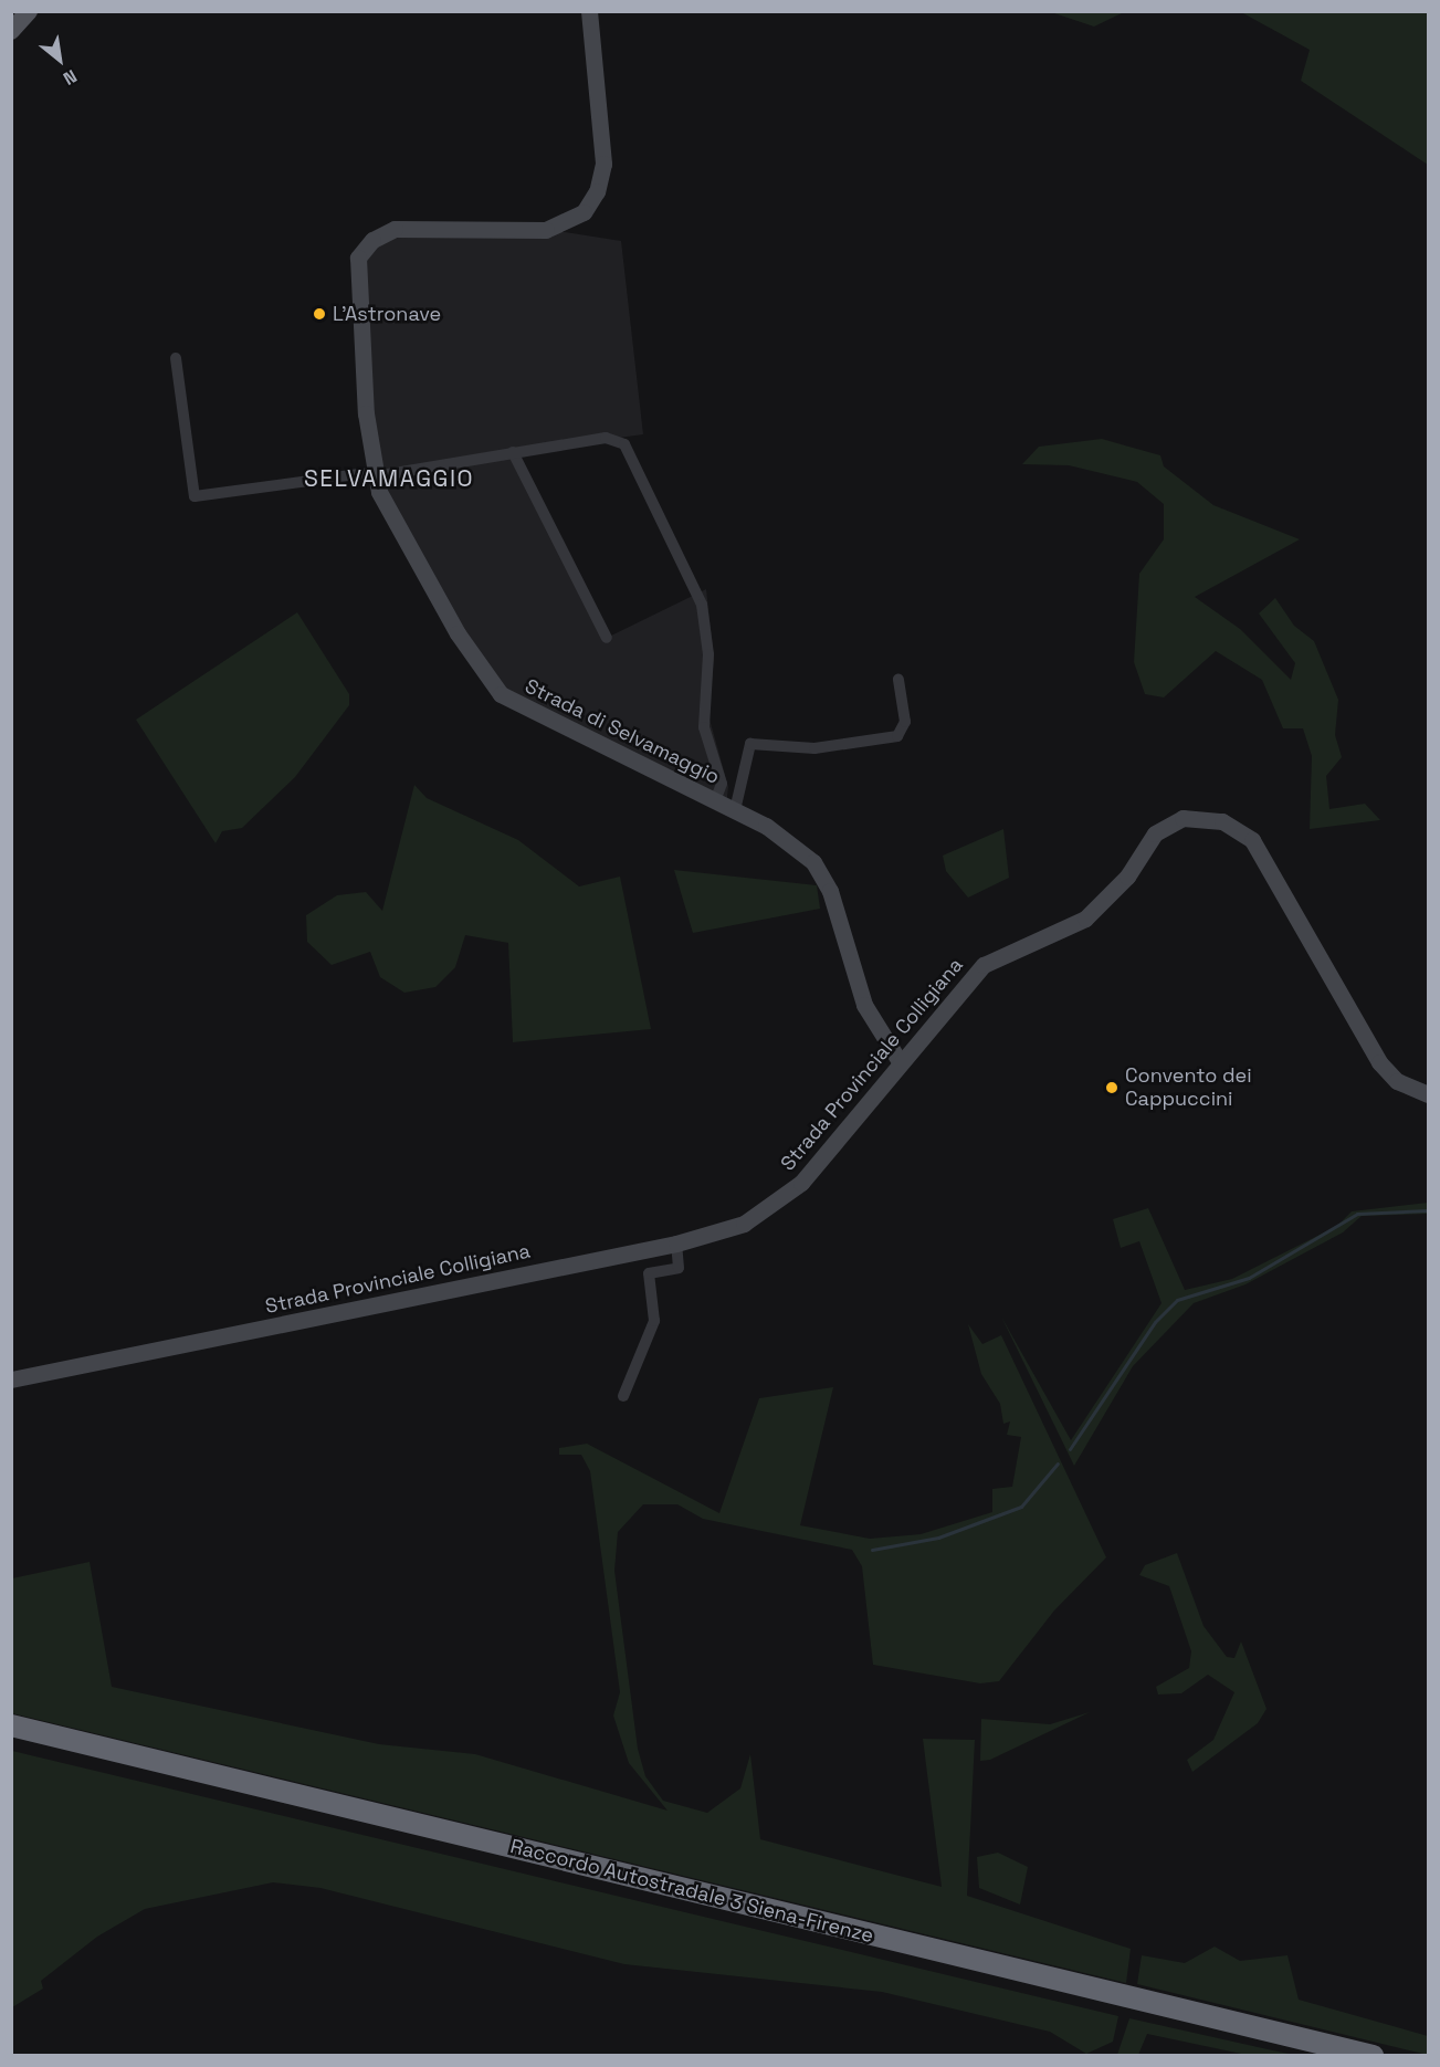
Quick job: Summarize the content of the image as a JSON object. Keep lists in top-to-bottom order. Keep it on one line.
{"streets":{"highway":["Raccordo Autostradale 3 Siena-Firenze"],"main road":["Strada di Selvamaggio","Strada Provinciale Colligiana"]},"crossings":[["Strada di Selvamaggio","Strada Provinciale Colligiana"]],"districts":["SELVAMAGGIO"],"places":["L'Astronave","Convento dei Cappuccini"],"north":"bottom right"}
